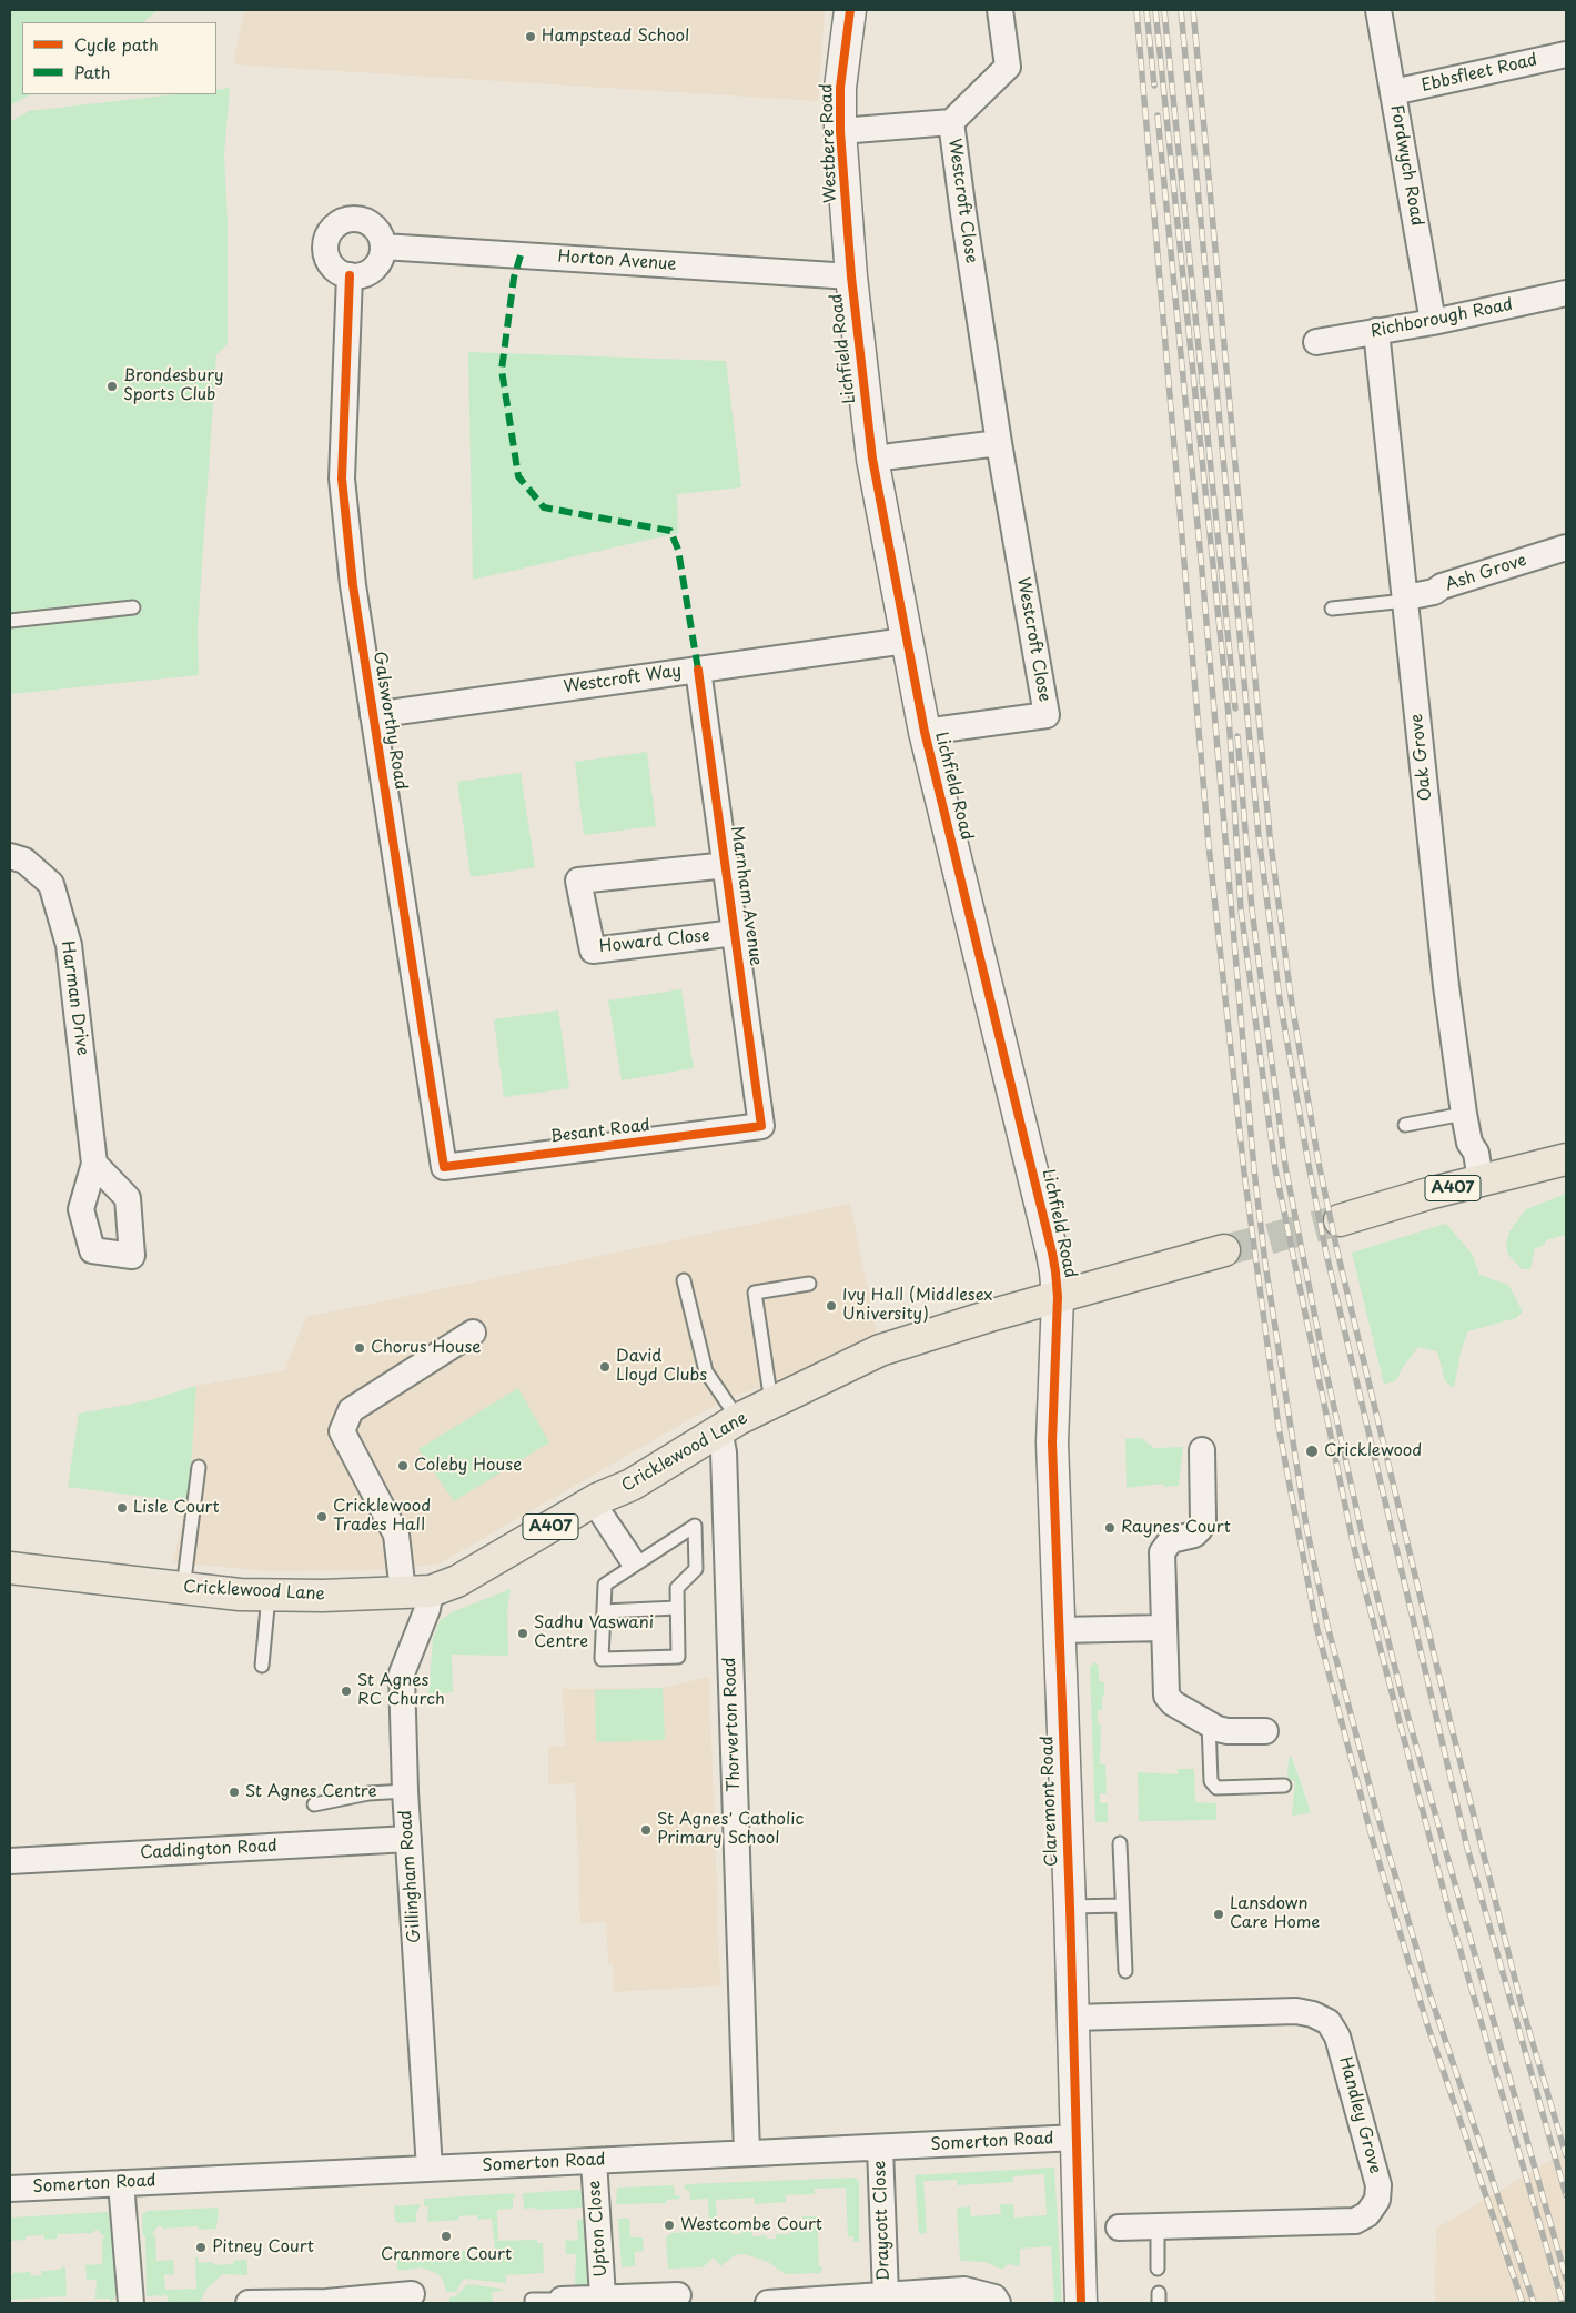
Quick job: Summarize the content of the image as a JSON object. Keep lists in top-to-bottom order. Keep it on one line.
{"streets":{"main road":["A407","Cricklewood Lane"],"street":["Ebbsfleet Road","Westbere Road","Fordwych Road","Westcroft Close","Horton Avenue","Richborough Road","Lichfield Road","Ash Grove","Westcroft Way","Galsworthy Road","Oak Grove","Marnham Avenue","Howard Close","Harman Drive","Besant Road","Thorverton Road","Claremont Road","Caddington Road","Gillingham Road","Handley Grove","Somerton Road","Draycott Close","Upton Close"]},"crossings":[["Ebbsfleet Road","Fordwych Road"],["Westbere Road","Westcroft Close"],["Westbere Road","Horton Avenue"],["Westbere Road","Lichfield Road"],["Fordwych Road","Richborough Road"],["Westcroft Close","Lichfield Road"],["Horton Avenue","Lichfield Road"],["Horton Avenue","Galsworthy Road"],["Richborough Road","Oak Grove"],["Lichfield Road","Westcroft Way"],["Lichfield Road","Cricklewood Lane"],["Lichfield Road","Claremont Road"],["Ash Grove","Oak Grove"],["Westcroft Way","Galsworthy Road"],["Westcroft Way","Marnham Avenue"],["Galsworthy Road","Besant Road"],["Oak Grove","A407"],["Marnham Avenue","Howard Close"],["Marnham Avenue","Besant Road"],["Cricklewood Lane","Thorverton Road"],["Cricklewood Lane","Claremont Road"],["Cricklewood Lane","Gillingham Road"],["Thorverton Road","Somerton Road"],["Claremont Road","Handley Grove"],["Claremont Road","Somerton Road"],["Caddington Road","Gillingham Road"],["Gillingham Road","Somerton Road"],["Somerton Road","Draycott Close"],["Somerton Road","Upton Close"]],"places":["Hampstead School","Brondesbury Sports Club","Ivy Hall (Middlesex University)","Chorus House","David Lloyd Clubs","Cricklewood","Coleby House","Lisle Court","Cricklewood Trades Hall","Raynes Court","Sadhu Vaswani Centre","St Agnes RC Church","St Agnes Centre","St Agnes' Catholic Primary School","Lansdown Care Home","Westcombe Court","Cranmore Court","Pitney Court"],"legend":["Cycle path","Path"]}
